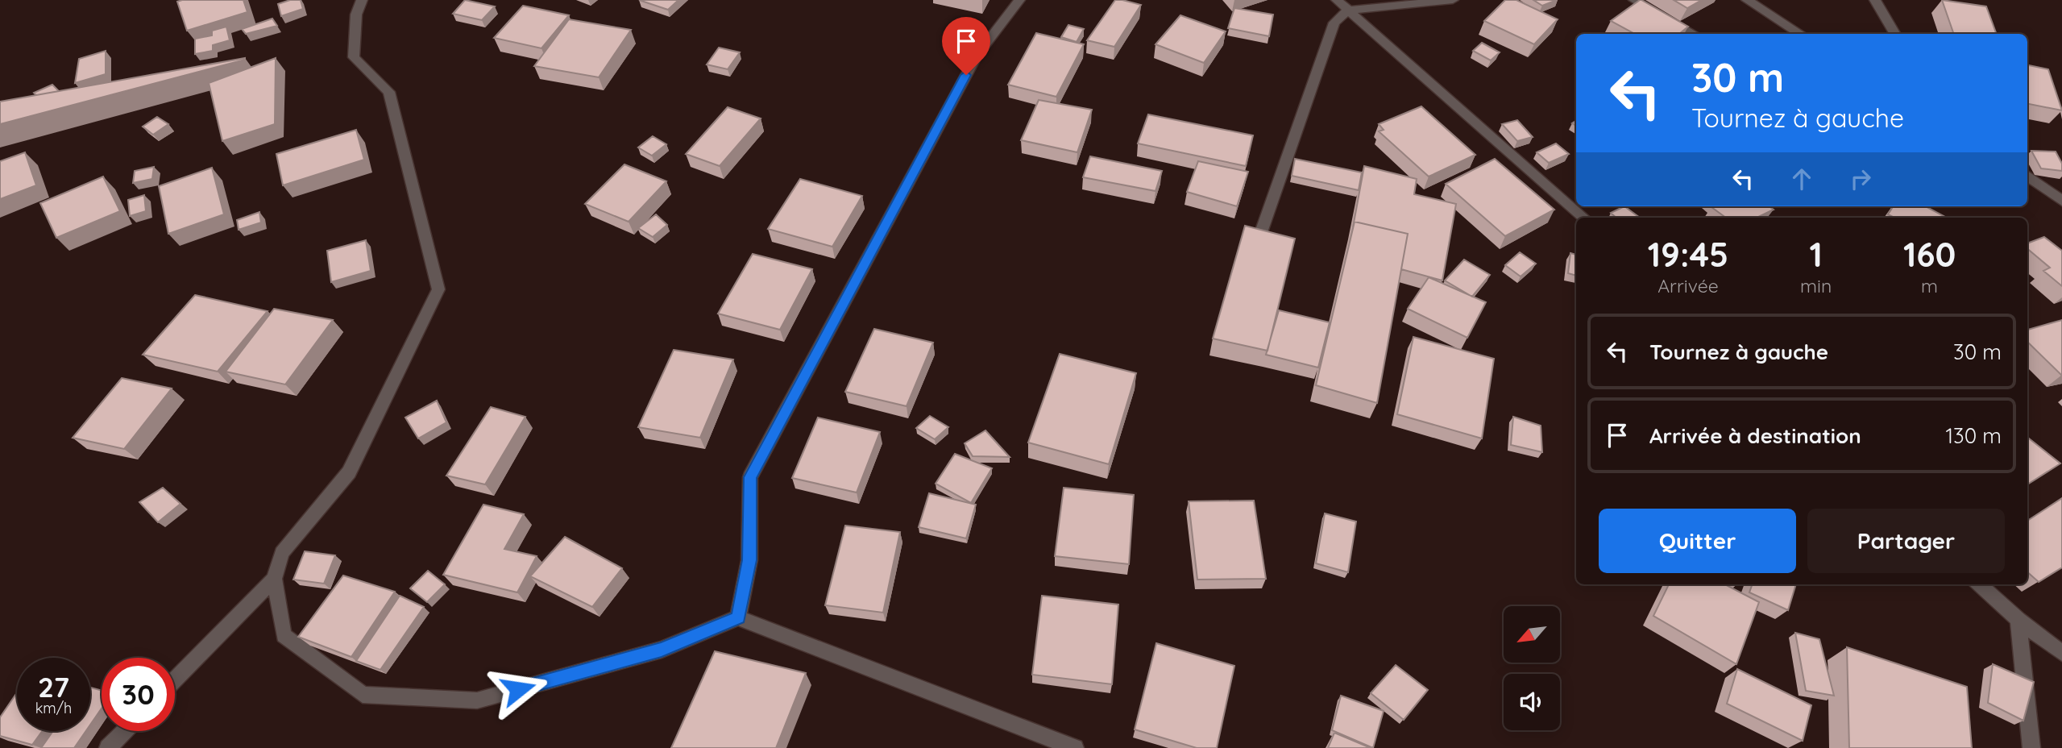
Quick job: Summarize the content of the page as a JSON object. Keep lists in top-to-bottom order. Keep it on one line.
{"north":"bottom left","page":{"turn":["30 m","Tournez à gauche"],"eta":["19:45","Arrivée","1","min","160","m"],"list":[{"name":"Tournez à gauche","value":"30 m"},{"name":"Arrivée à destination","value":"130 m"}],"buttons":["Quitter","Partager"],"speed":"27 km/h","limit":"30"}}
